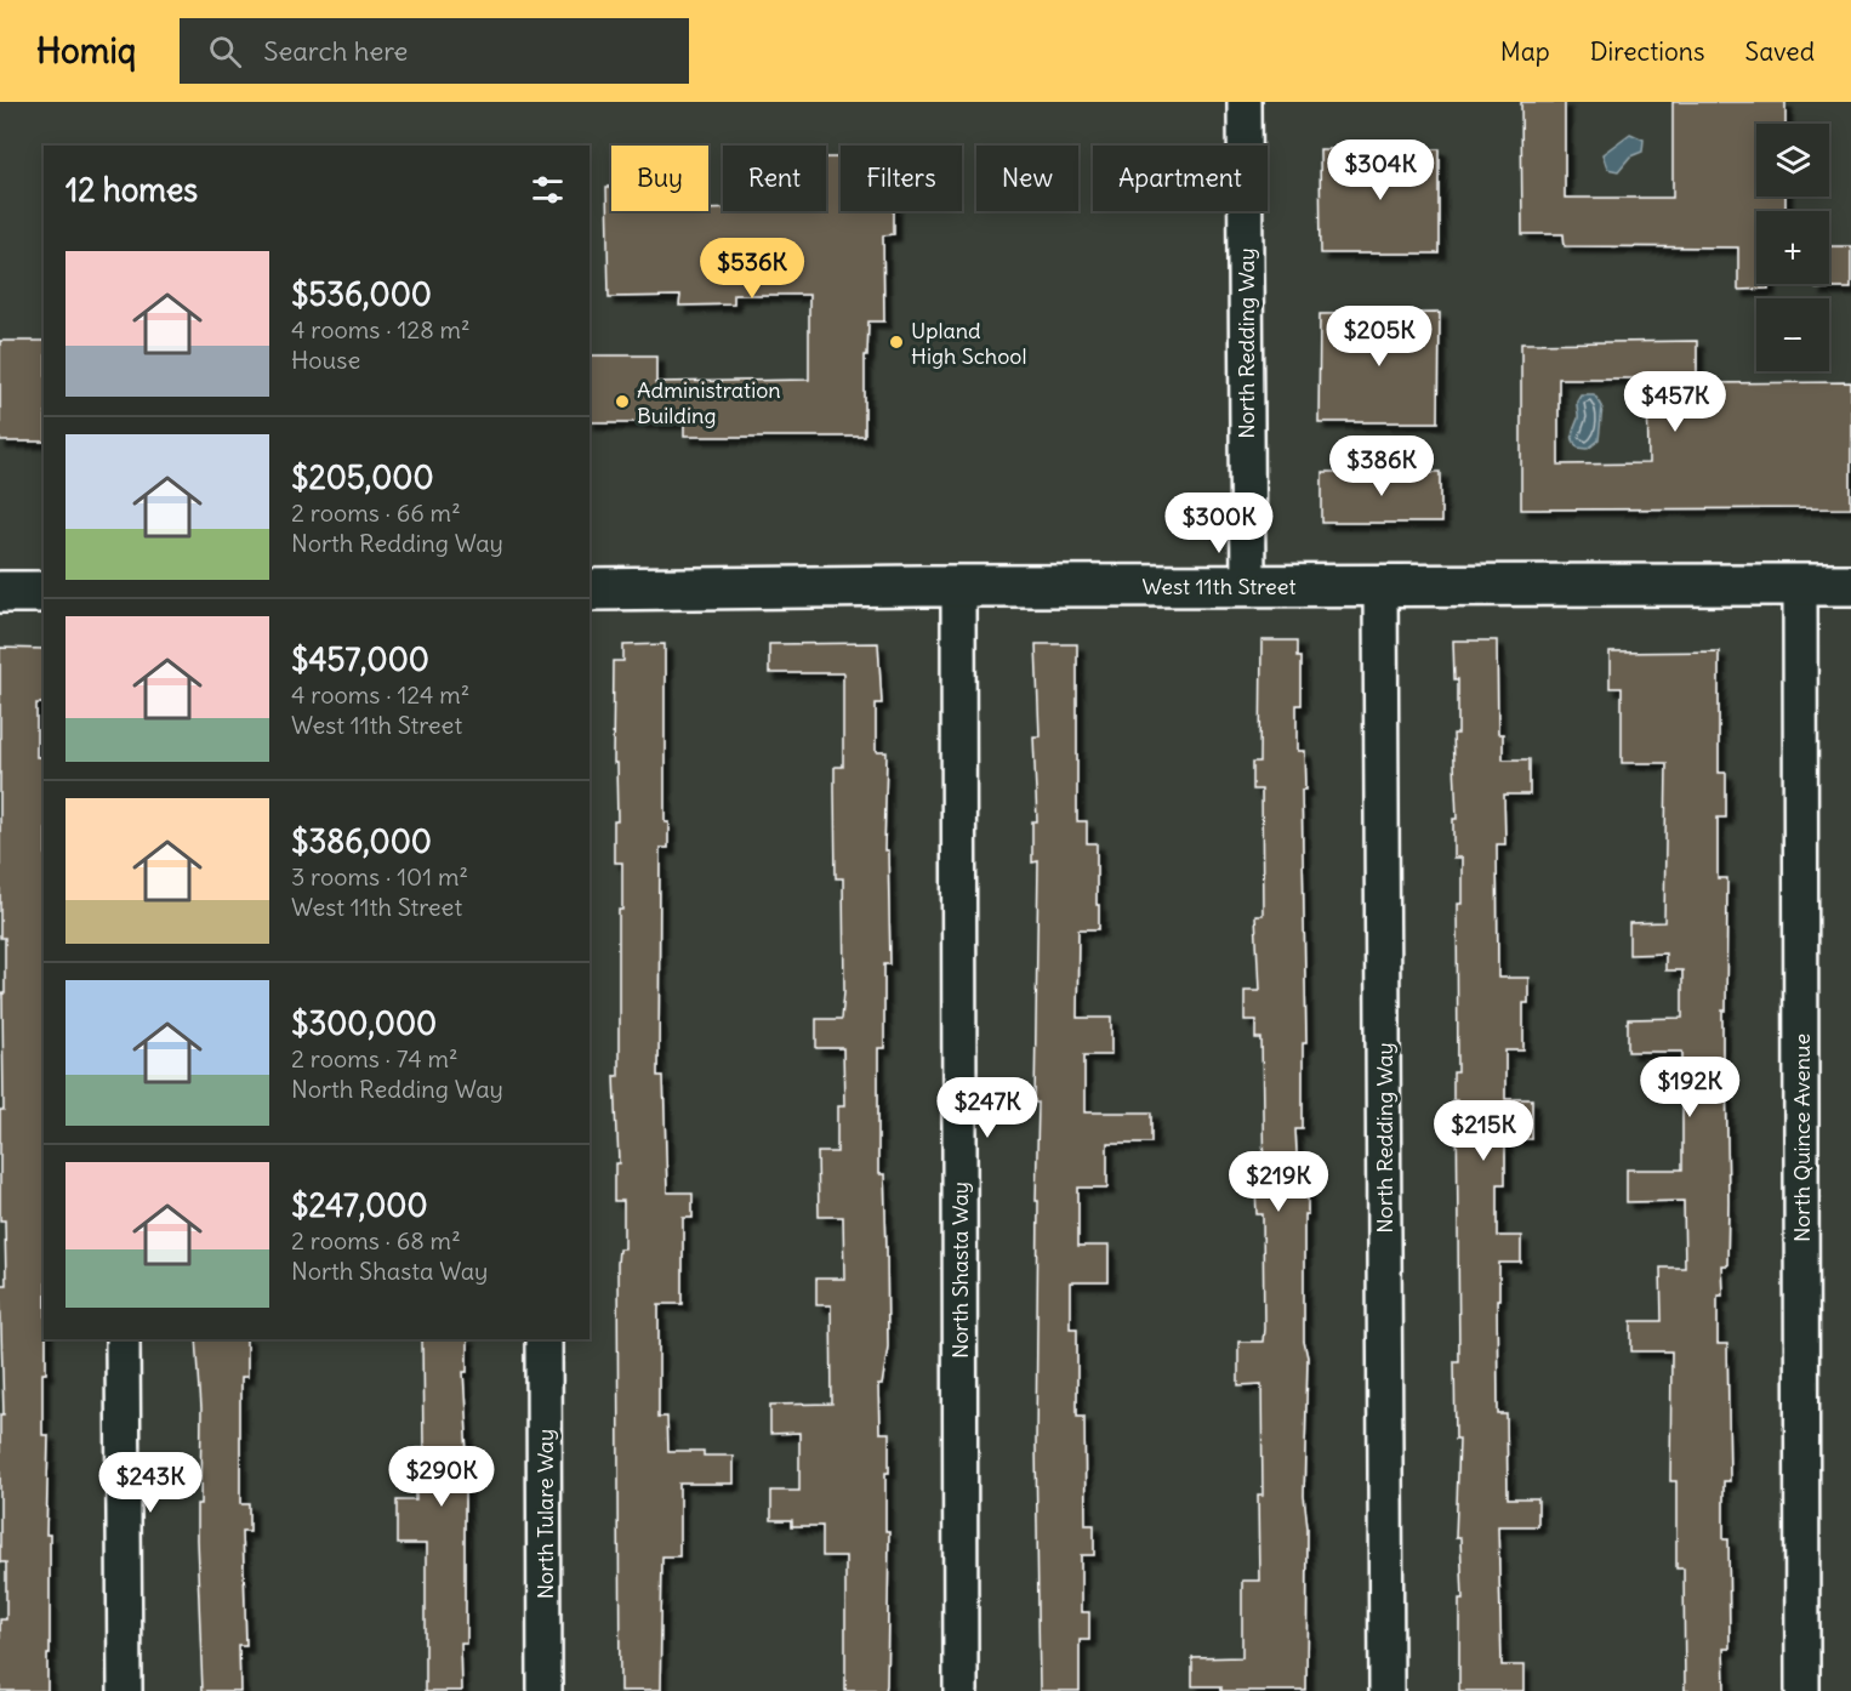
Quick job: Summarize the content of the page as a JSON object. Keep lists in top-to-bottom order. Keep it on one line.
{"streets":{"street":["North Redding Way","West 11th Street","North Quince Avenue","North Shasta Way","North Tulare Way"]},"crossings":[["North Redding Way","West 11th Street"],["West 11th Street","North Quince Avenue"],["West 11th Street","North Shasta Way"]],"places":["Upland High School","Administration Building"],"page":{"header":"Homiq","search":"Search here","nav":["Map","Directions","Saved"],"map_buttons":["+","−"],"price":["$304K","$536K","$205K","$457K","$386K","$300K","$192K","$247K","$215K","$219K","$290K","$243K"],"chip":["Buy","Rent","Filters","New","Apartment"],"heading":"12 homes","list":[{"name":"$536,000","note":"4 rooms · 128 m² · House"},{"name":"$205,000","note":"2 rooms · 66 m² · North Redding Way"},{"name":"$457,000","note":"4 rooms · 124 m² · West 11th Street"},{"name":"$386,000","note":"3 rooms · 101 m² · West 11th Street"},{"name":"$300,000","note":"2 rooms · 74 m² · North Redding Way"},{"name":"$247,000","note":"2 rooms · 68 m² · North Shasta Way"}]}}
